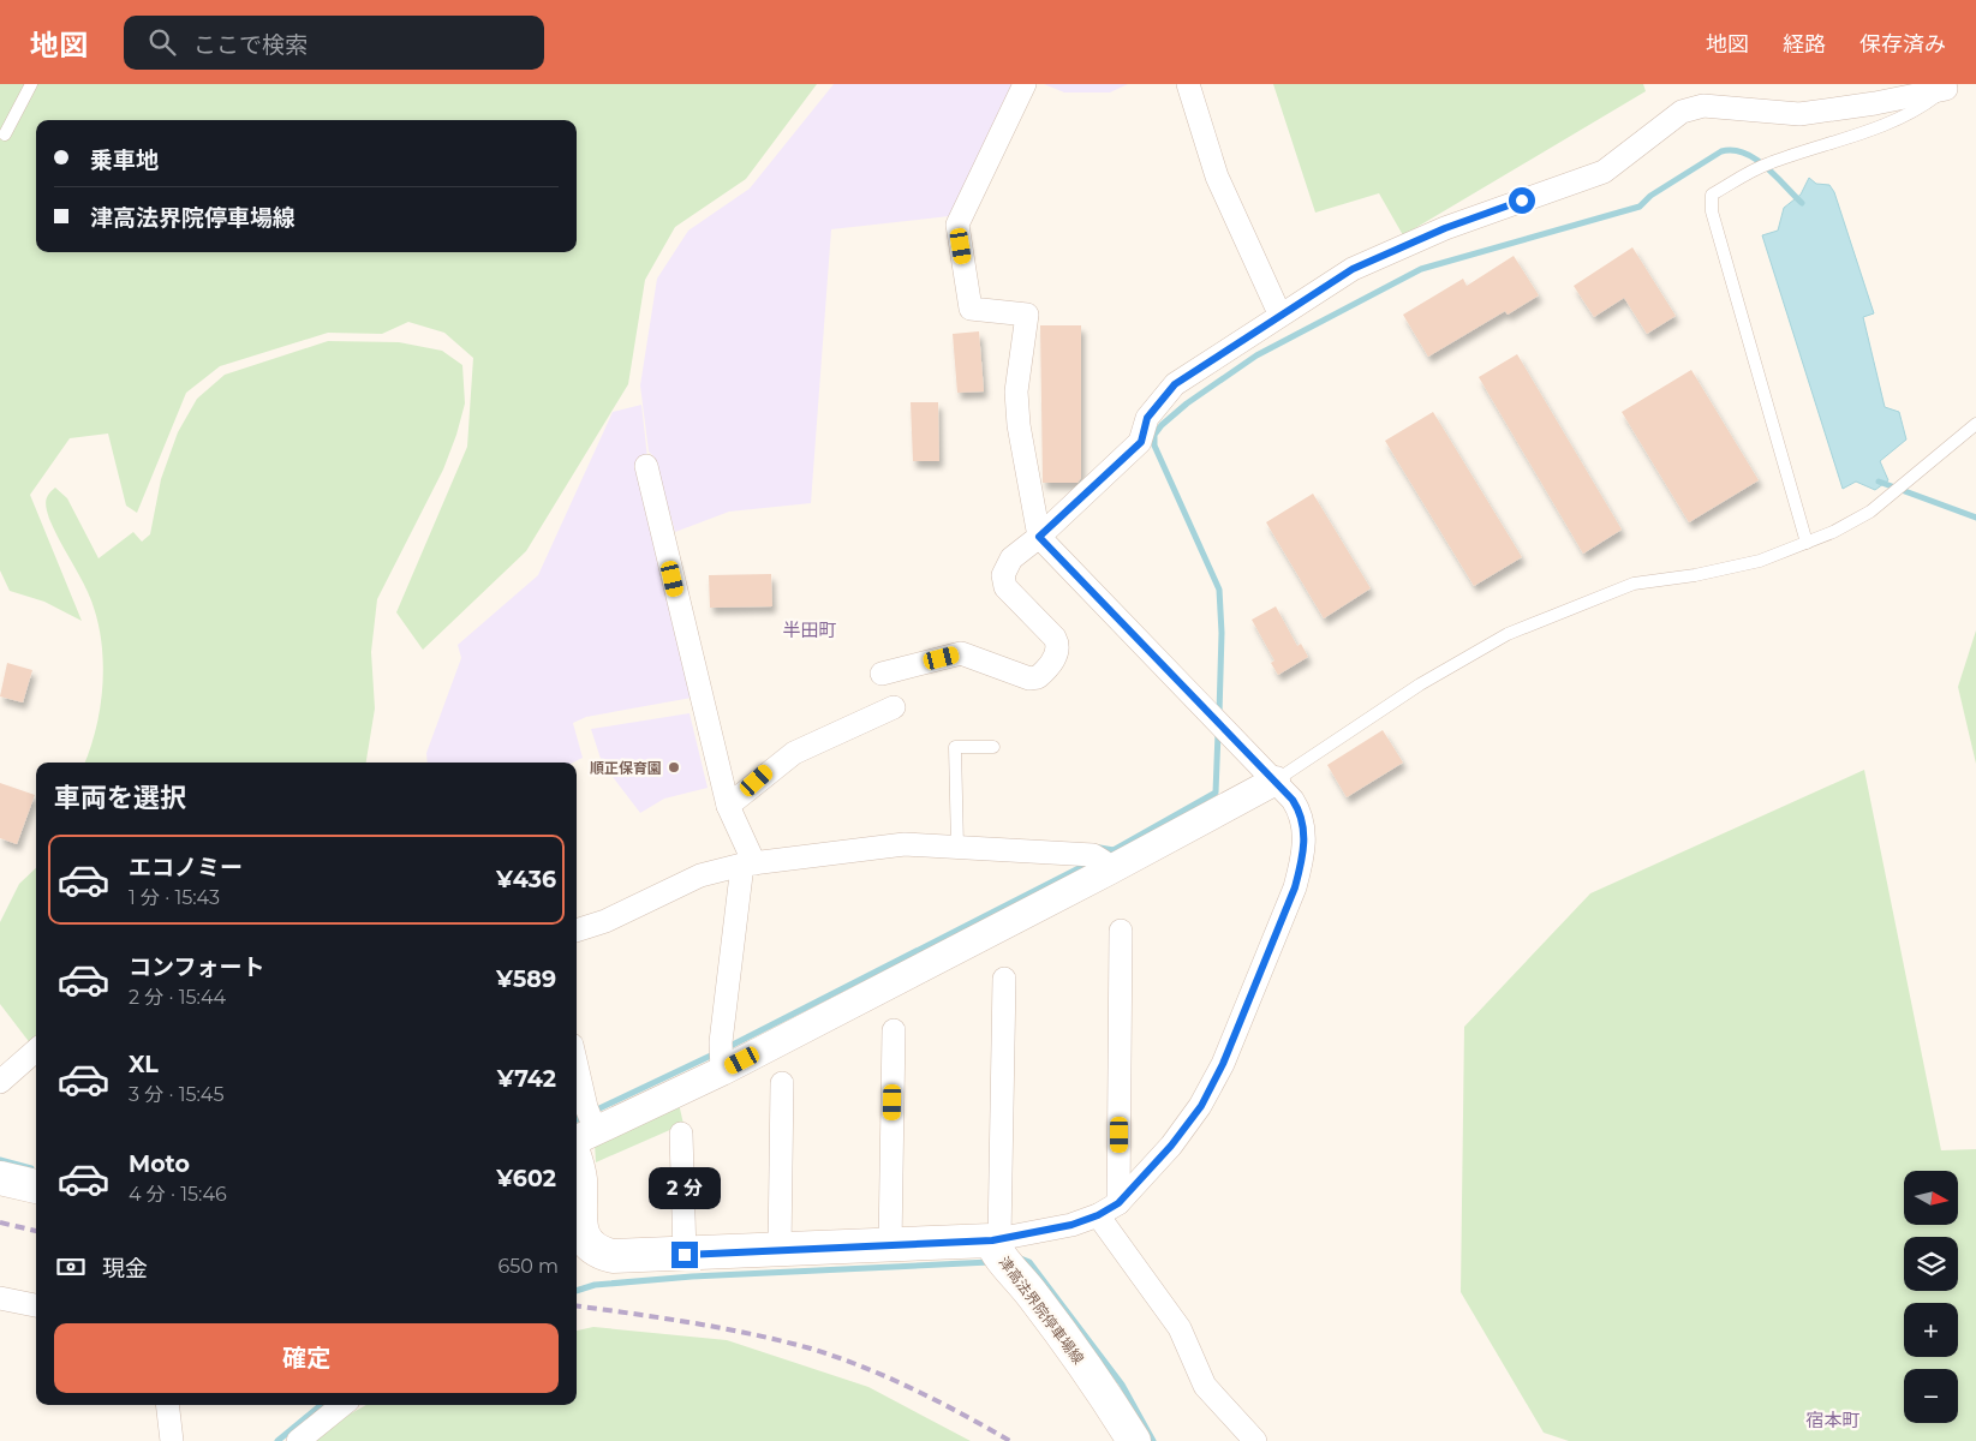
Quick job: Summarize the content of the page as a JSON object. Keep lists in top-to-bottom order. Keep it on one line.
{"streets":{"main road":["津高法界院停車場線"]},"districts":["半田町","宿本町"],"places":["順正保育園"],"north":"right","page":{"header":"地図","search":"ここで検索","nav":["地図","経路","保存済み"],"banner":["乗車地","津高法界院停車場線"],"heading":"車両を選択","list":[{"name":"エコノミー","note":"1 分 · 15:43","value":"¥436"},{"name":"コンフォート","note":"2 分 · 15:44","value":"¥589"},{"name":"XL","note":"3 分 · 15:45","value":"¥742"},{"name":"Moto","note":"4 分 · 15:46","value":"¥602"}],"bubble":"2 分","map_buttons":["+","−"],"pay":["現金","650 m"],"buttons":"確定"}}
